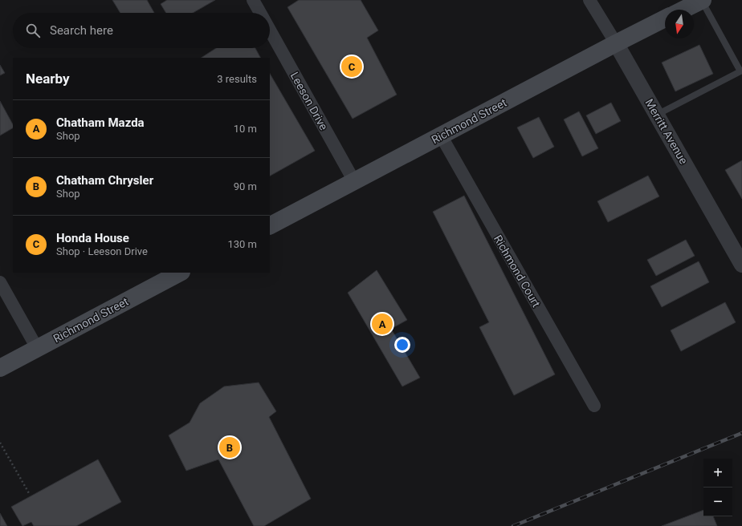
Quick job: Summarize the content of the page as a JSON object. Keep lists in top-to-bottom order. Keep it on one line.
{"streets":{"main road":["Richmond Street"],"street":["Leeson Drive","Merritt Avenue","Richmond Court"]},"crossings":[["Leeson Drive","Richmond Street"],["Richmond Street","Merritt Avenue"],["Richmond Street","Richmond Court"]],"north":"bottom","page":{"search":"Search here","pins":["C","A","B"],"heading":["Nearby","3 results"],"list":[{"mark":"A","name":"Chatham Mazda","note":"Shop","value":"10 m"},{"mark":"B","name":"Chatham Chrysler","note":"Shop","value":"90 m"},{"mark":"C","name":"Honda House","note":"Shop · Leeson Drive","value":"130 m"}],"map_buttons":["+","−"]}}
